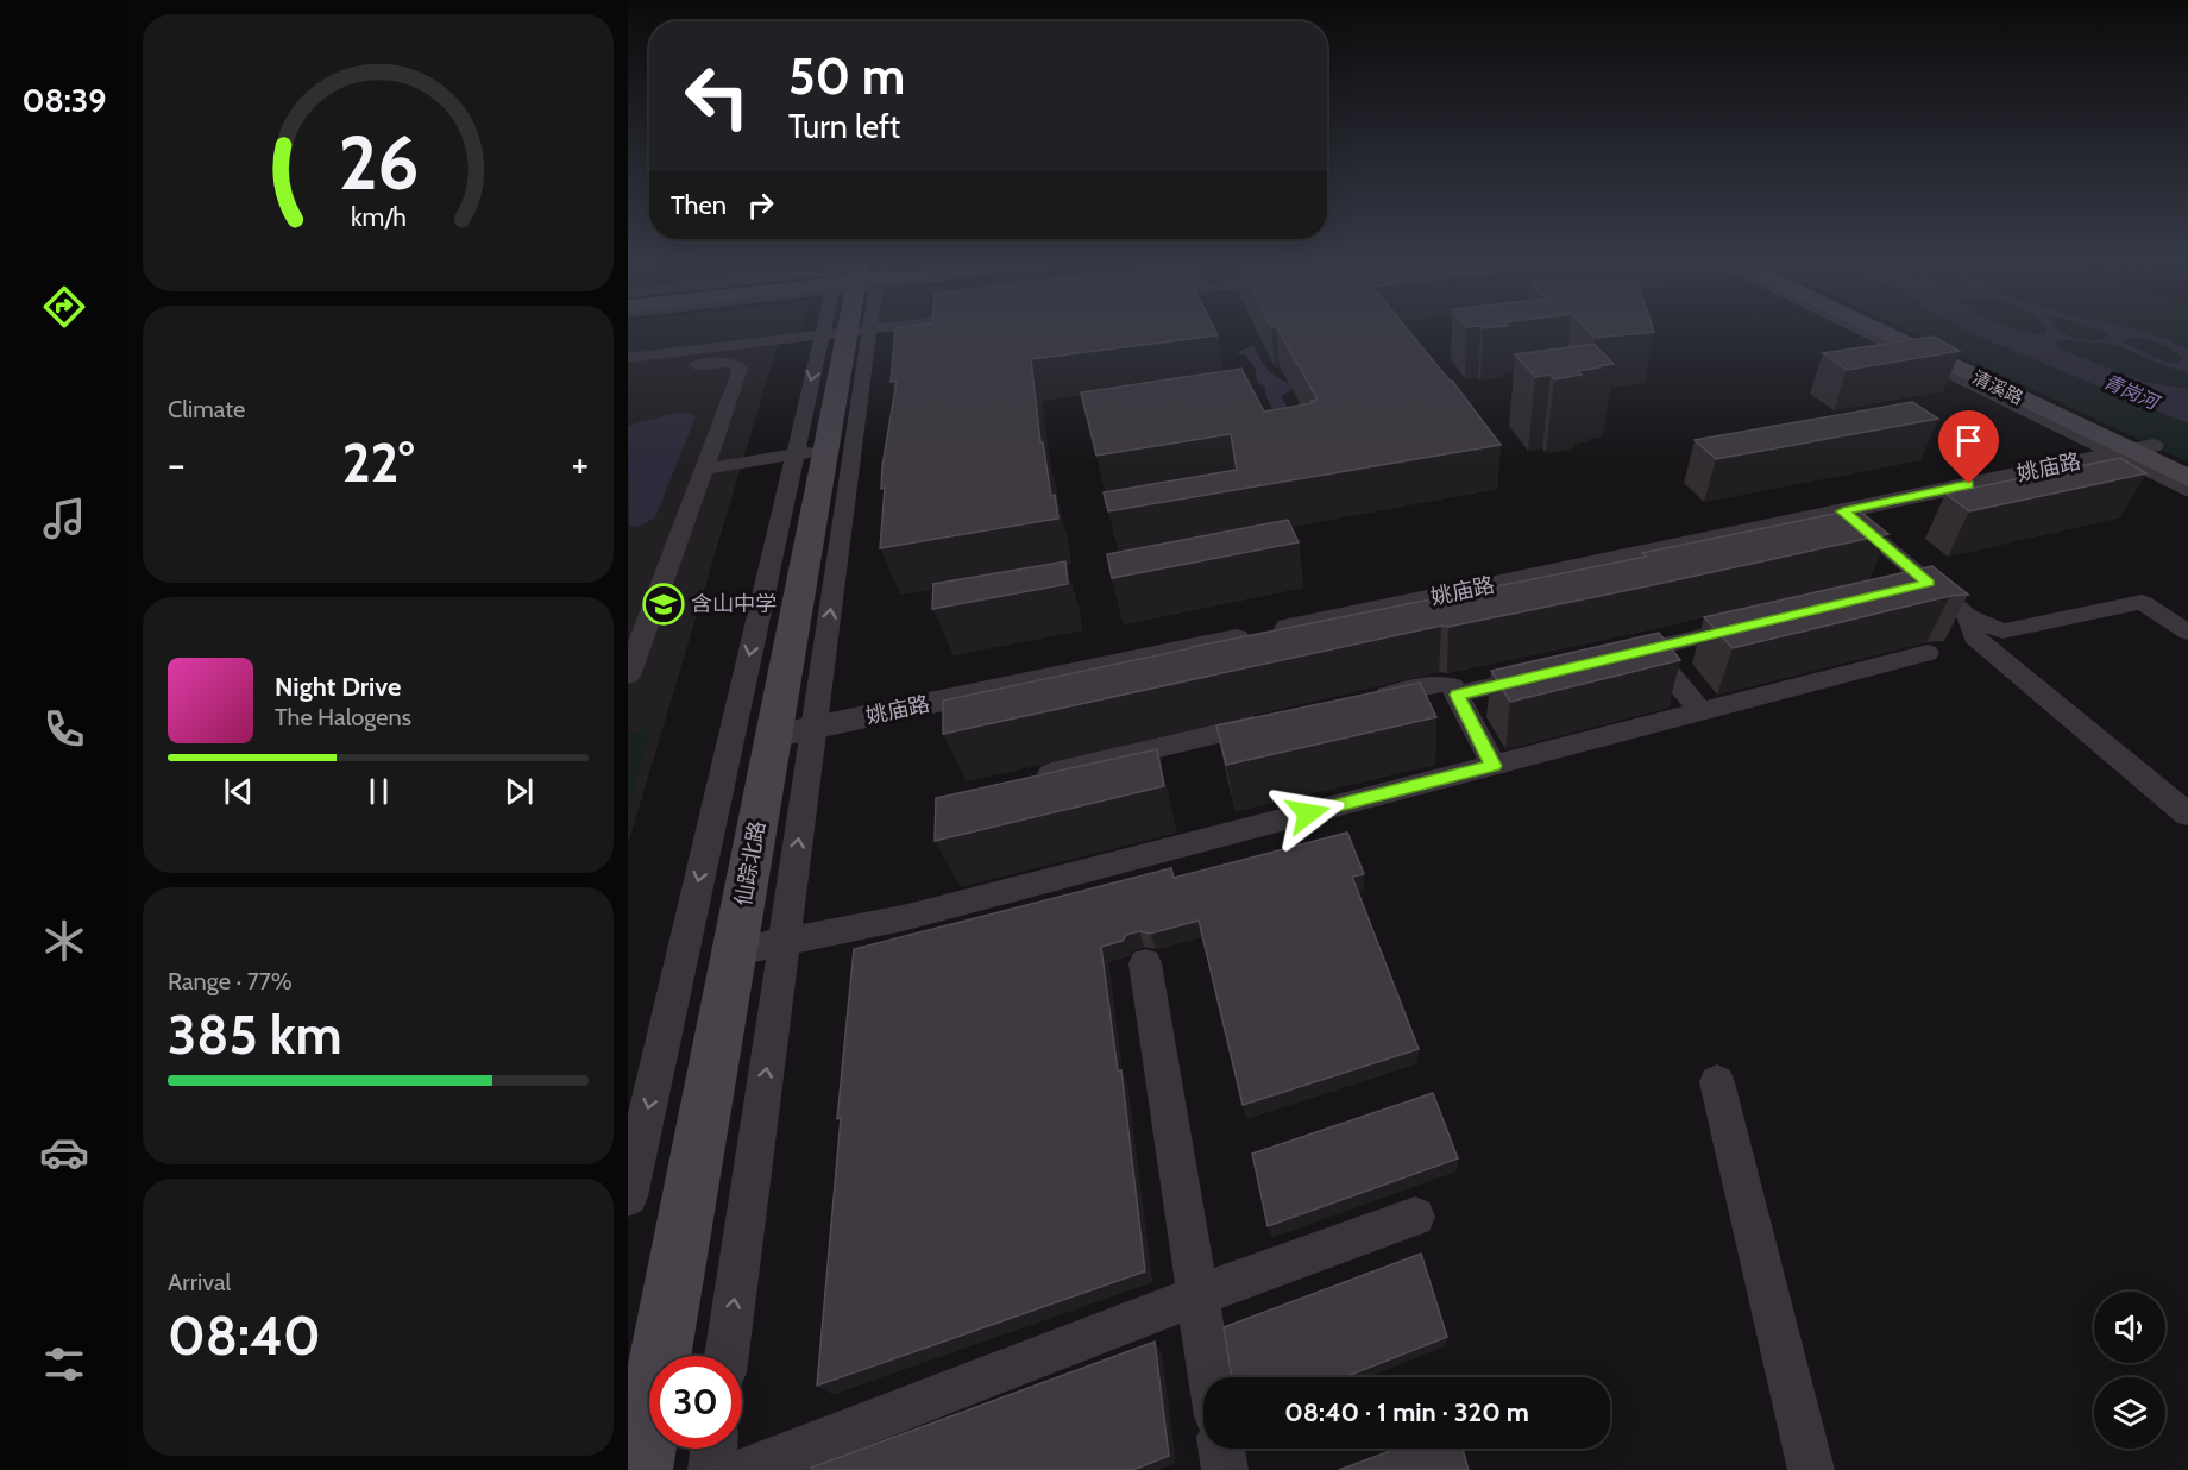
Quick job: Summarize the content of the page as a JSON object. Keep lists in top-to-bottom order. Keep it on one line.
{"streets":{"main road":["清溪路","仙踪北路"],"street":["姚庙路"]},"crossings":[["清溪路","姚庙路"],["姚庙路","仙踪北路"]],"water":["青岗河"],"places":{"school or university":["含山中学"]},"page":{"tabs":"08:39","turn":["50 m","Turn left"],"then":"Then","tile":["Climate",["Range · 77%","385 km"],["Arrival","08:40"]],"heat":["−","22°","+"],"song":["Night Drive","The Halogens"],"limit":"30","trip":"08:40 · 1 min · 320 m","gauge":["26","km/h"]}}
